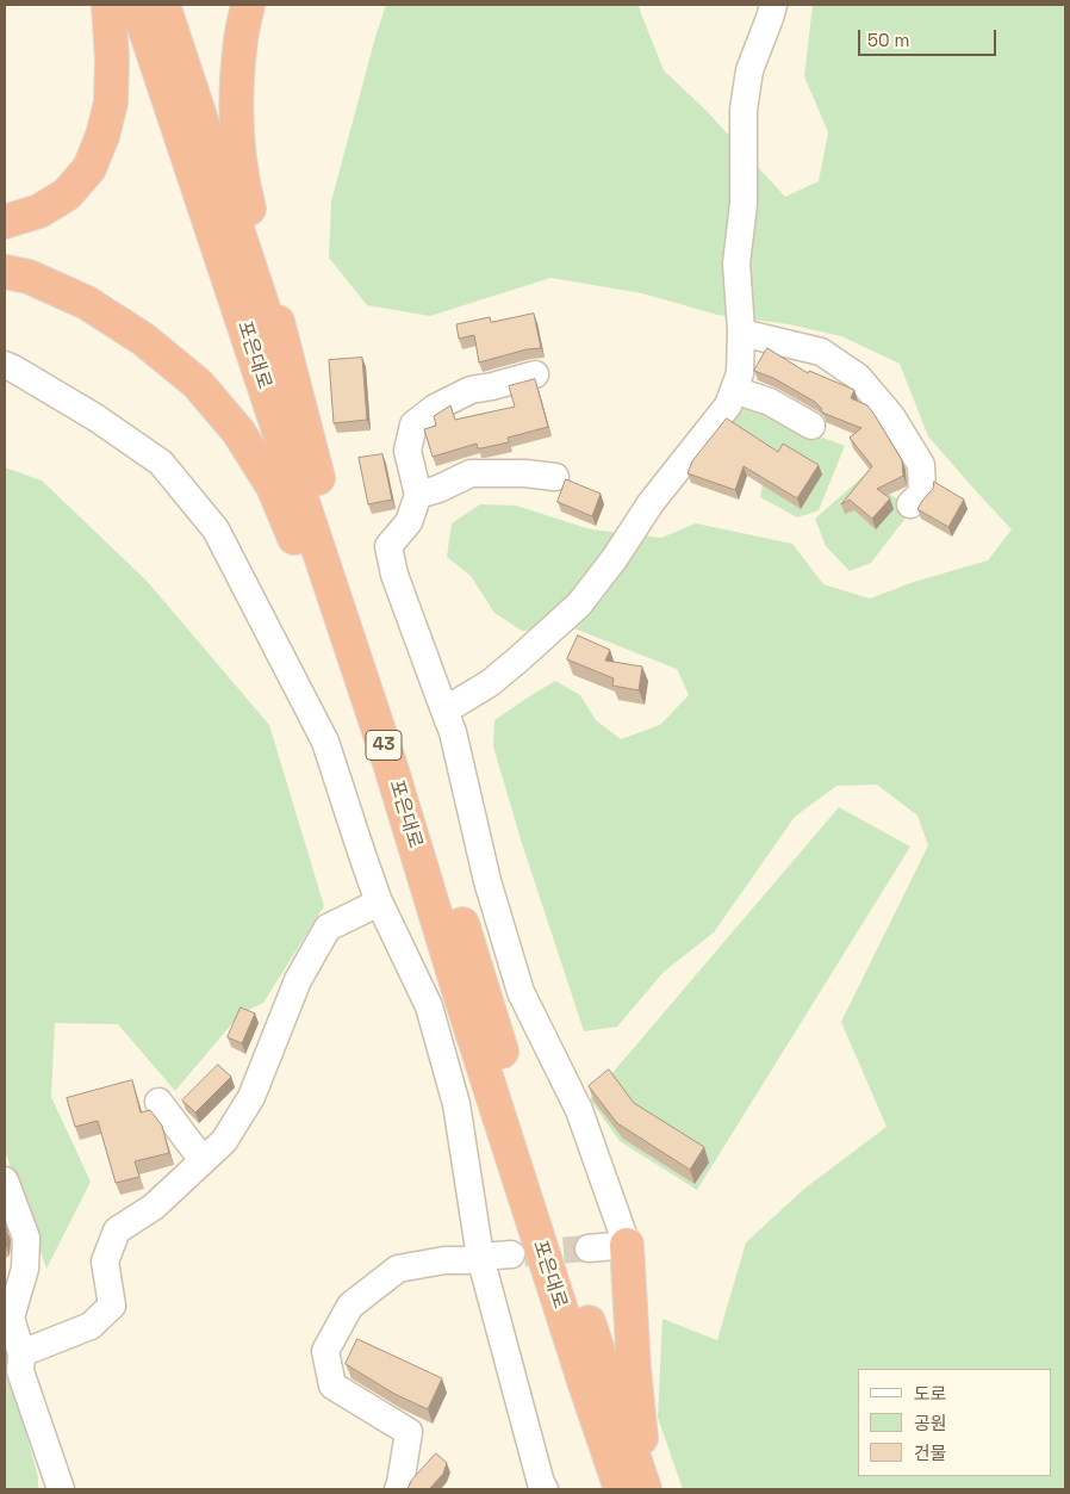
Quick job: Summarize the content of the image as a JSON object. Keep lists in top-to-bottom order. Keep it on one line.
{"streets":{"highway":["포은대로","43"]},"legend":["도로","공원","건물"],"scale_bar":"50 m"}
